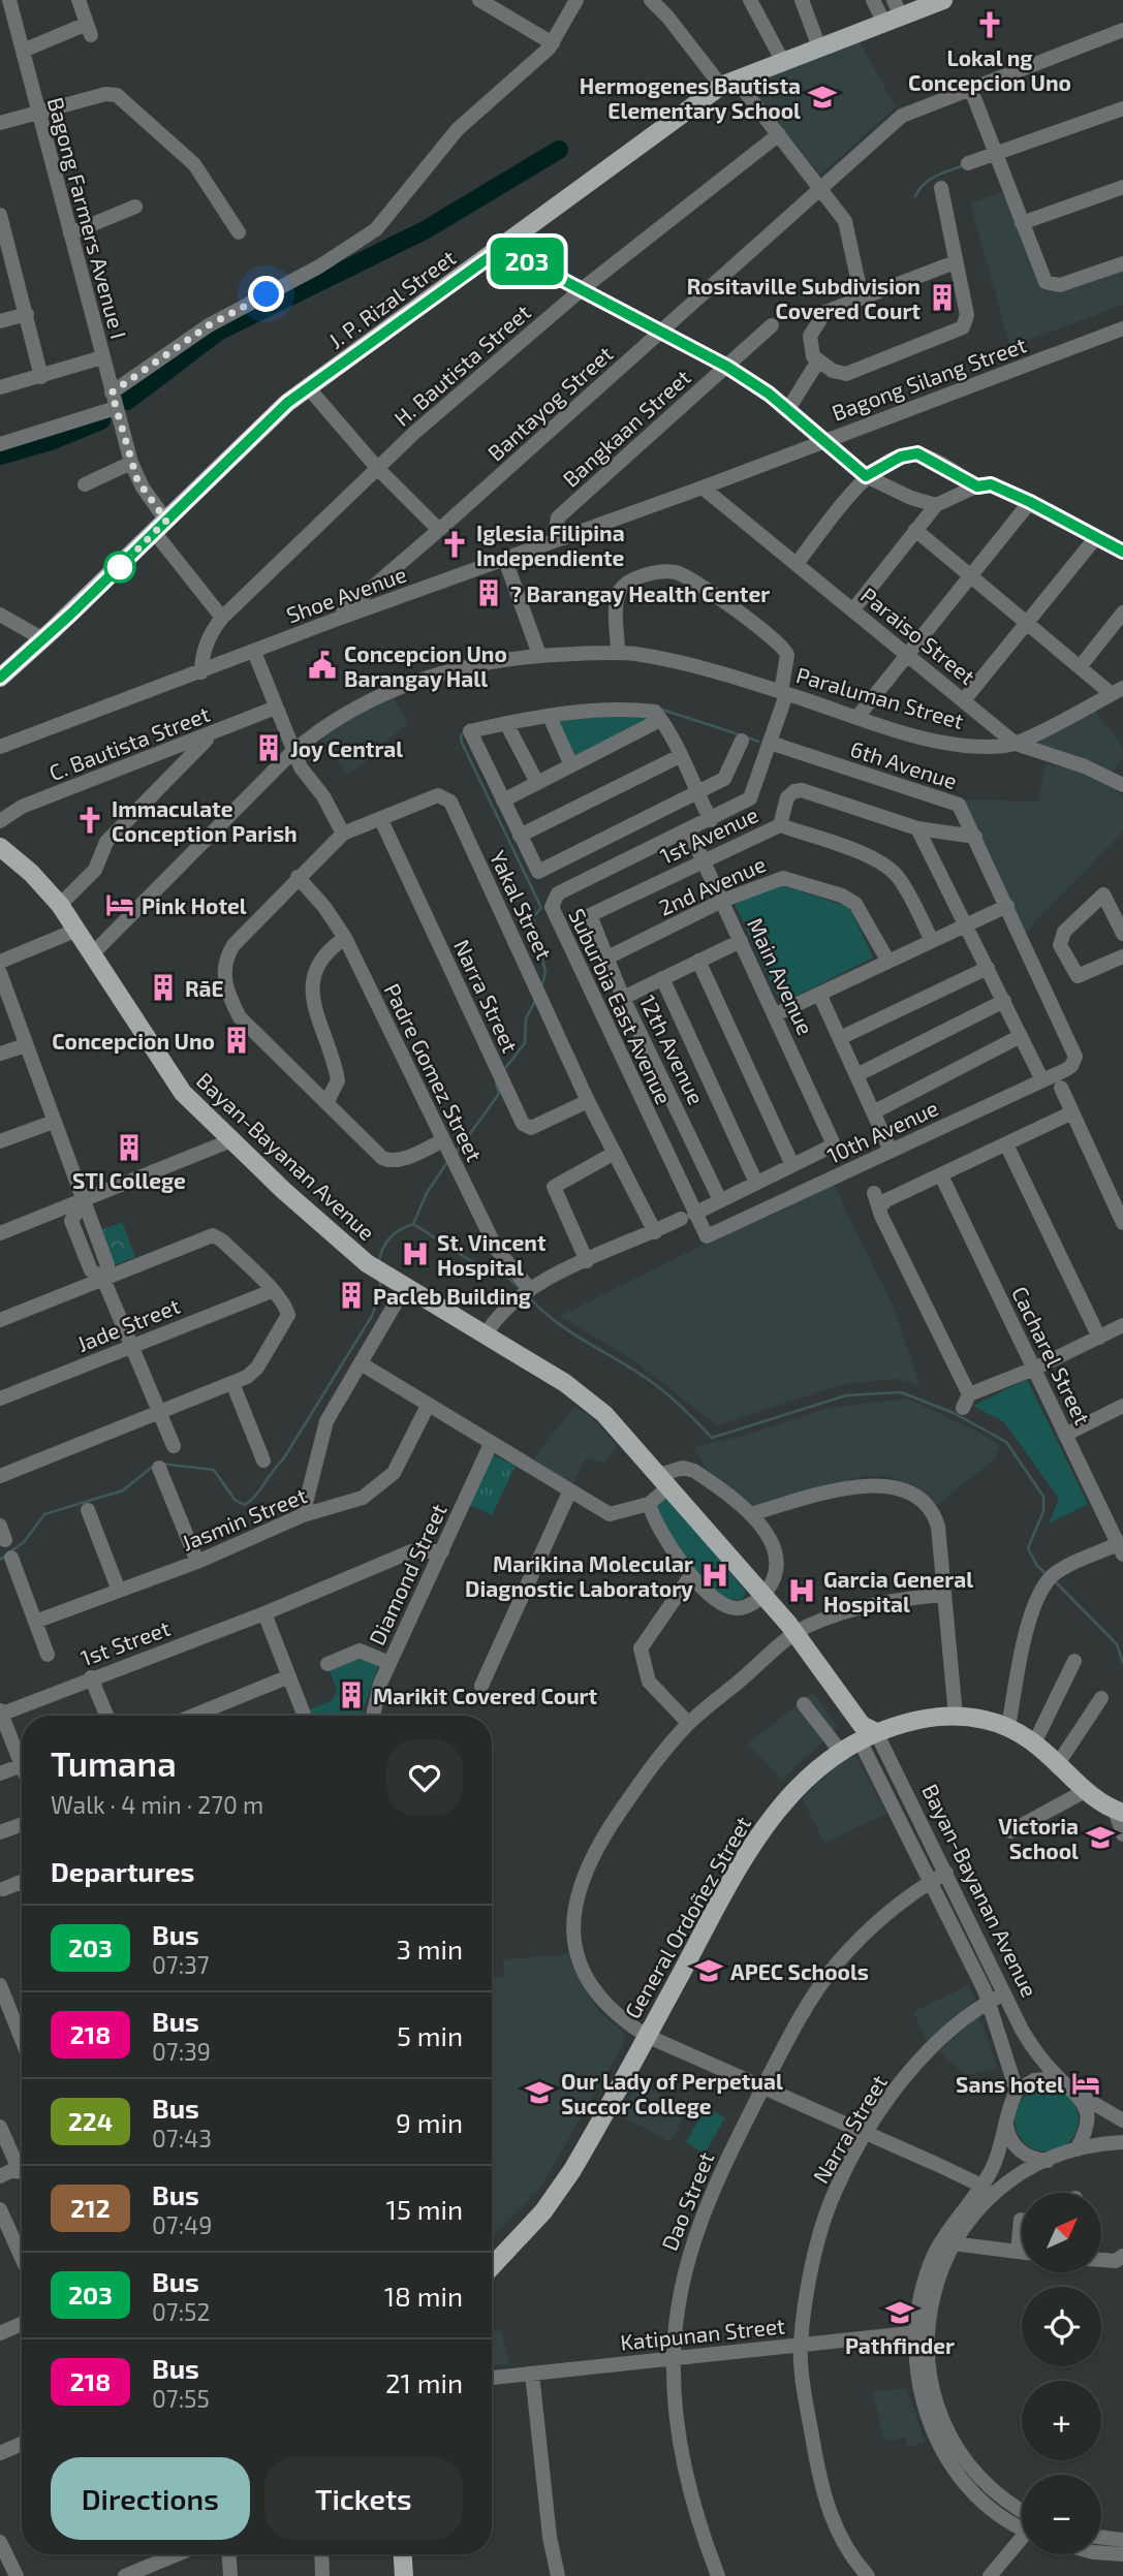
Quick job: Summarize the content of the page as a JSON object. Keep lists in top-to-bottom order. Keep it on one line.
{"streets":{"main road":["J. P. Rizal Street","Bayan-Bayanan Avenue","General Ordoñez Street"],"street":["Bagong Farmers Avenue I","H. Bautista Street","Bagong Silang Street","Bantayog Street","Bangkaan Street","Shoe Avenue","Paraiso Street","Paraluman Street","C. Bautista Street","6th Avenue","1st Avenue","2nd Avenue","Yakal Street","Main Avenue","Narra Street","Suburbia East Avenue","12th Avenue","Padre Gomez Street","10th Avenue","Jade Street","Cacharel Street","Jasmin Street","Diamond Street","1st Street","Dao Street","Katipunan Street"]},"crossings":[["Bagong Farmers Avenue I","J. P. Rizal Street"],["H. Bautista Street","Shoe Avenue"],["Bagong Silang Street","Bangkaan Street"],["Bagong Silang Street","Shoe Avenue"],["Bagong Silang Street","Paraiso Street"],["Bantayog Street","Shoe Avenue"],["Paraiso Street","Paraluman Street"],["Paraluman Street","Suburbia East Avenue"],["Paraluman Street","Bayan-Bayanan Avenue"],["6th Avenue","Suburbia East Avenue"],["6th Avenue","10th Avenue"],["1st Avenue","Main Avenue"],["1st Avenue","12th Avenue"],["2nd Avenue","Main Avenue"],["2nd Avenue","12th Avenue"],["Yakal Street","Narra Street"],["Main Avenue","Suburbia East Avenue"],["Narra Street","Bayan-Bayanan Avenue"],["Narra Street","Katipunan Street"],["Suburbia East Avenue","10th Avenue"],["Bayan-Bayanan Avenue","General Ordoñez Street"],["Bayan-Bayanan Avenue","Dao Street"],["Diamond Street","1st Street"],["Dao Street","Katipunan Street"]],"places":{"church":["Lokal ng Concepcion Uno","Iglesia Filipina Independiente","Immaculate Conception Parish"],"school or university":["Hermogenes Bautista Elementary School","Victoria School","APEC Schools","Our Lady of Perpetual Succor College","Pathfinder"],"building":["Rositaville Subdivision Covered Court","? Barangay Health Center","Joy Central","RāE","Concepcion Uno","STI College","Pacleb Building","Marikit Covered Court"],"public building":["Concepcion Uno Barangay Hall"],"hotel":["Pink Hotel","Sans hotel"],"hospital":["St. Vincent Hospital","Marikina Molecular Diagnostic Laboratory","Garcia General Hospital"]},"lines":["bus line 203"],"north":"top right","page":{"on_map":"203","heading":[["Tumana","Walk · 4 min · 270 m"],"Departures"],"list":[{"mark":"203","name":"Bus","note":"07:37","value":"3 min"},{"mark":"218","name":"Bus","note":"07:39","value":"5 min"},{"mark":"224","name":"Bus","note":"07:43","value":"9 min"},{"mark":"212","name":"Bus","note":"07:49","value":"15 min"},{"mark":"203","name":"Bus","note":"07:52","value":"18 min"},{"mark":"218","name":"Bus","note":"07:55","value":"21 min"}],"map_buttons":["+","−"],"buttons":["Directions","Tickets"]}}
